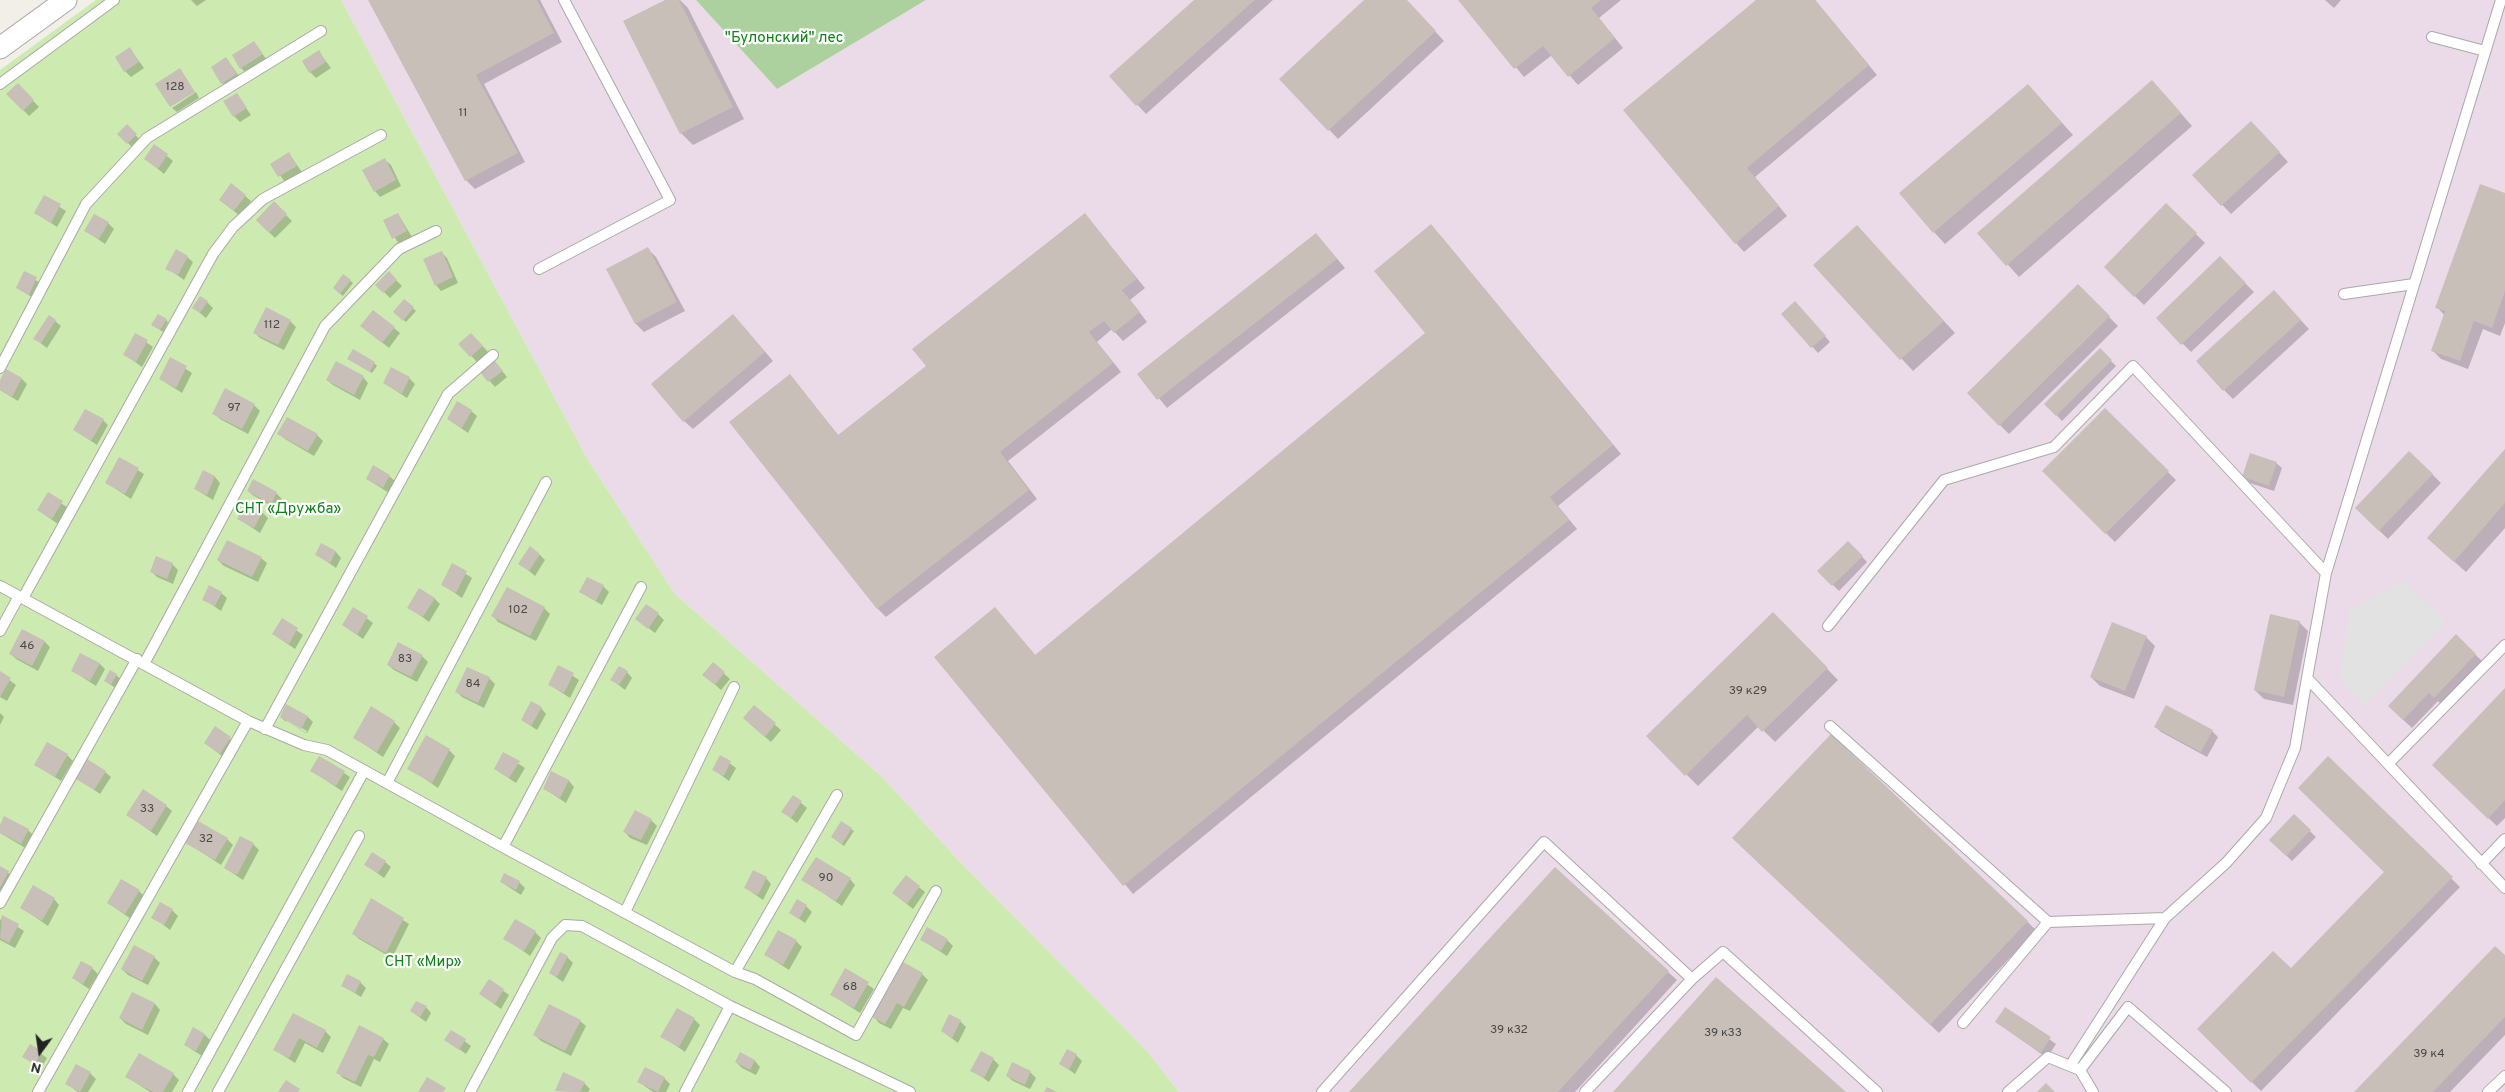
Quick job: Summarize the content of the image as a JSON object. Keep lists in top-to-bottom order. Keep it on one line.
{"parks":["\"Булонский\" лес","СНТ «Дружба»","СНТ «Мир»"],"house_numbers":["128","11","112","97","102","46","83","84","39 к29","33","32","90","68","39 к32","39 к33","39 к4"],"north":"bottom"}
